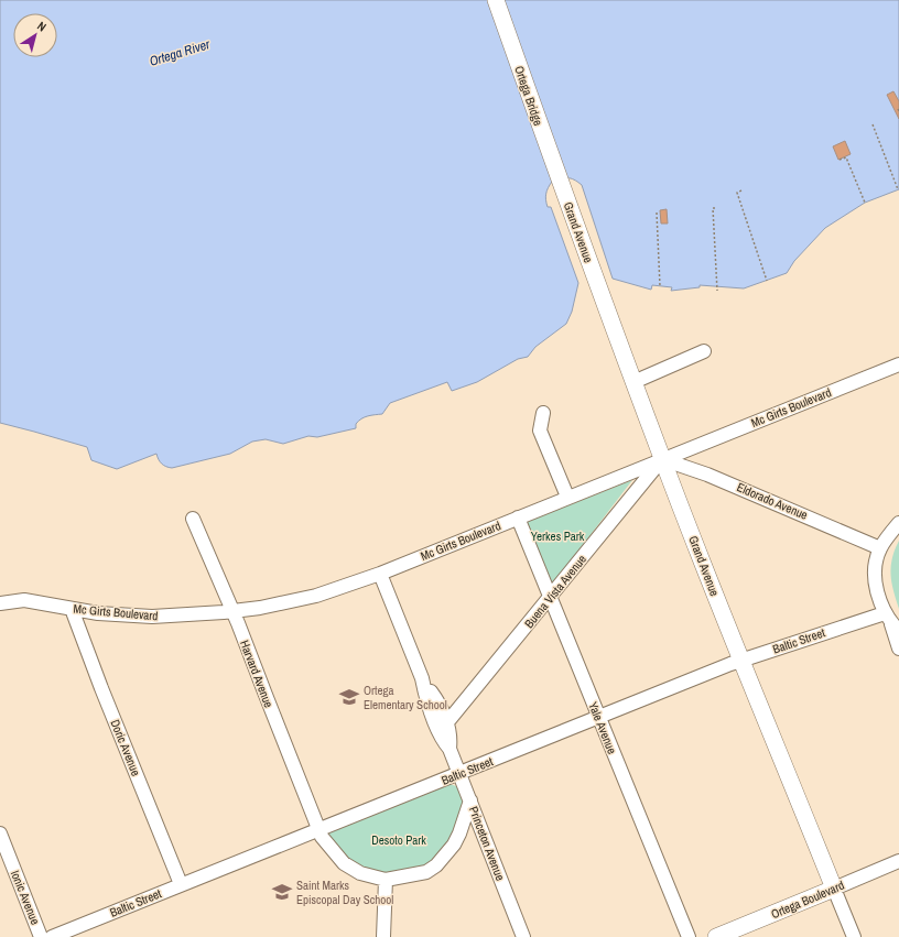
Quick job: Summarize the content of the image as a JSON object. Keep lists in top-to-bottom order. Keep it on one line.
{"streets":{"main road":["Ortega Bridge","Grand Avenue","Ortega Boulevard"],"street":["Mc Girts Boulevard","Eldorado Avenue","Buena Vista Avenue","Baltic Street","Harvard Avenue","Yale Avenue","Doric Avenue","Princeton Avenue","Ionic Avenue"]},"crossings":[["Ortega Bridge","Grand Avenue"],["Grand Avenue","Mc Girts Boulevard"],["Grand Avenue","Eldorado Avenue"],["Grand Avenue","Buena Vista Avenue"],["Grand Avenue","Baltic Street"],["Grand Avenue","Ortega Boulevard"],["Mc Girts Boulevard","Eldorado Avenue"],["Mc Girts Boulevard","Buena Vista Avenue"],["Mc Girts Boulevard","Harvard Avenue"],["Mc Girts Boulevard","Yale Avenue"],["Mc Girts Boulevard","Doric Avenue"],["Mc Girts Boulevard","Princeton Avenue"],["Eldorado Avenue","Buena Vista Avenue"],["Buena Vista Avenue","Yale Avenue"],["Buena Vista Avenue","Princeton Avenue"],["Baltic Street","Harvard Avenue"],["Baltic Street","Yale Avenue"],["Baltic Street","Doric Avenue"],["Baltic Street","Princeton Avenue"]],"water":["Ortega River"],"parks":["Yerkes Park","Desoto Park"],"places":{"school or university":["Ortega Elementary School","Saint Marks Episcopal Day School"]},"north":"top right"}
